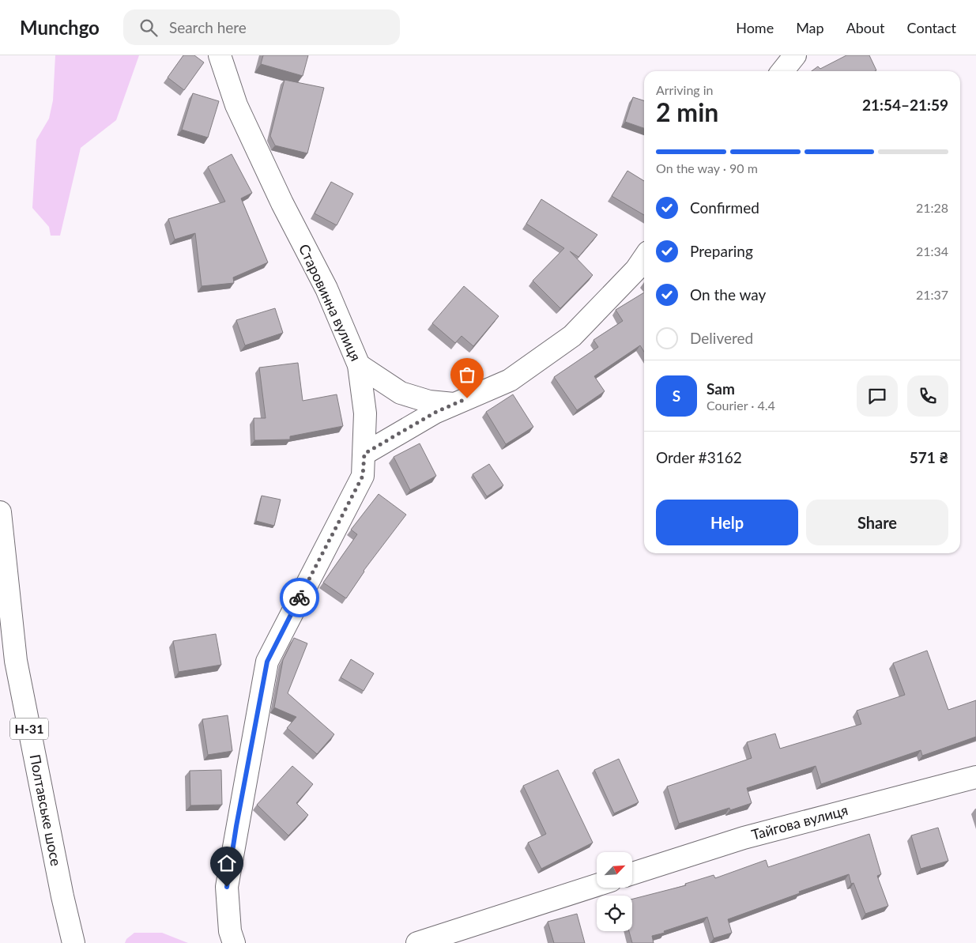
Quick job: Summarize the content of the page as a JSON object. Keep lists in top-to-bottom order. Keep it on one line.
{"streets":{"street":["Старовинна вулиця","Н-31","Полтавське шосе","Тайгова вулиця"]},"north":"top right","page":{"header":"Munchgo","search":"Search here","nav":["Home","Map","About","Contact"],"heading":["2 min","Arriving in","21:54–21:59"],"panel":["Sam","Courier · 4.4","Order #3162","571 ₴"],"bar":"On the way · 90 m","list":[["Confirmed","21:28"],["Preparing","21:34"],["On the way","21:37"],"Delivered"],"round":"S","buttons":["Help","Share"]}}
